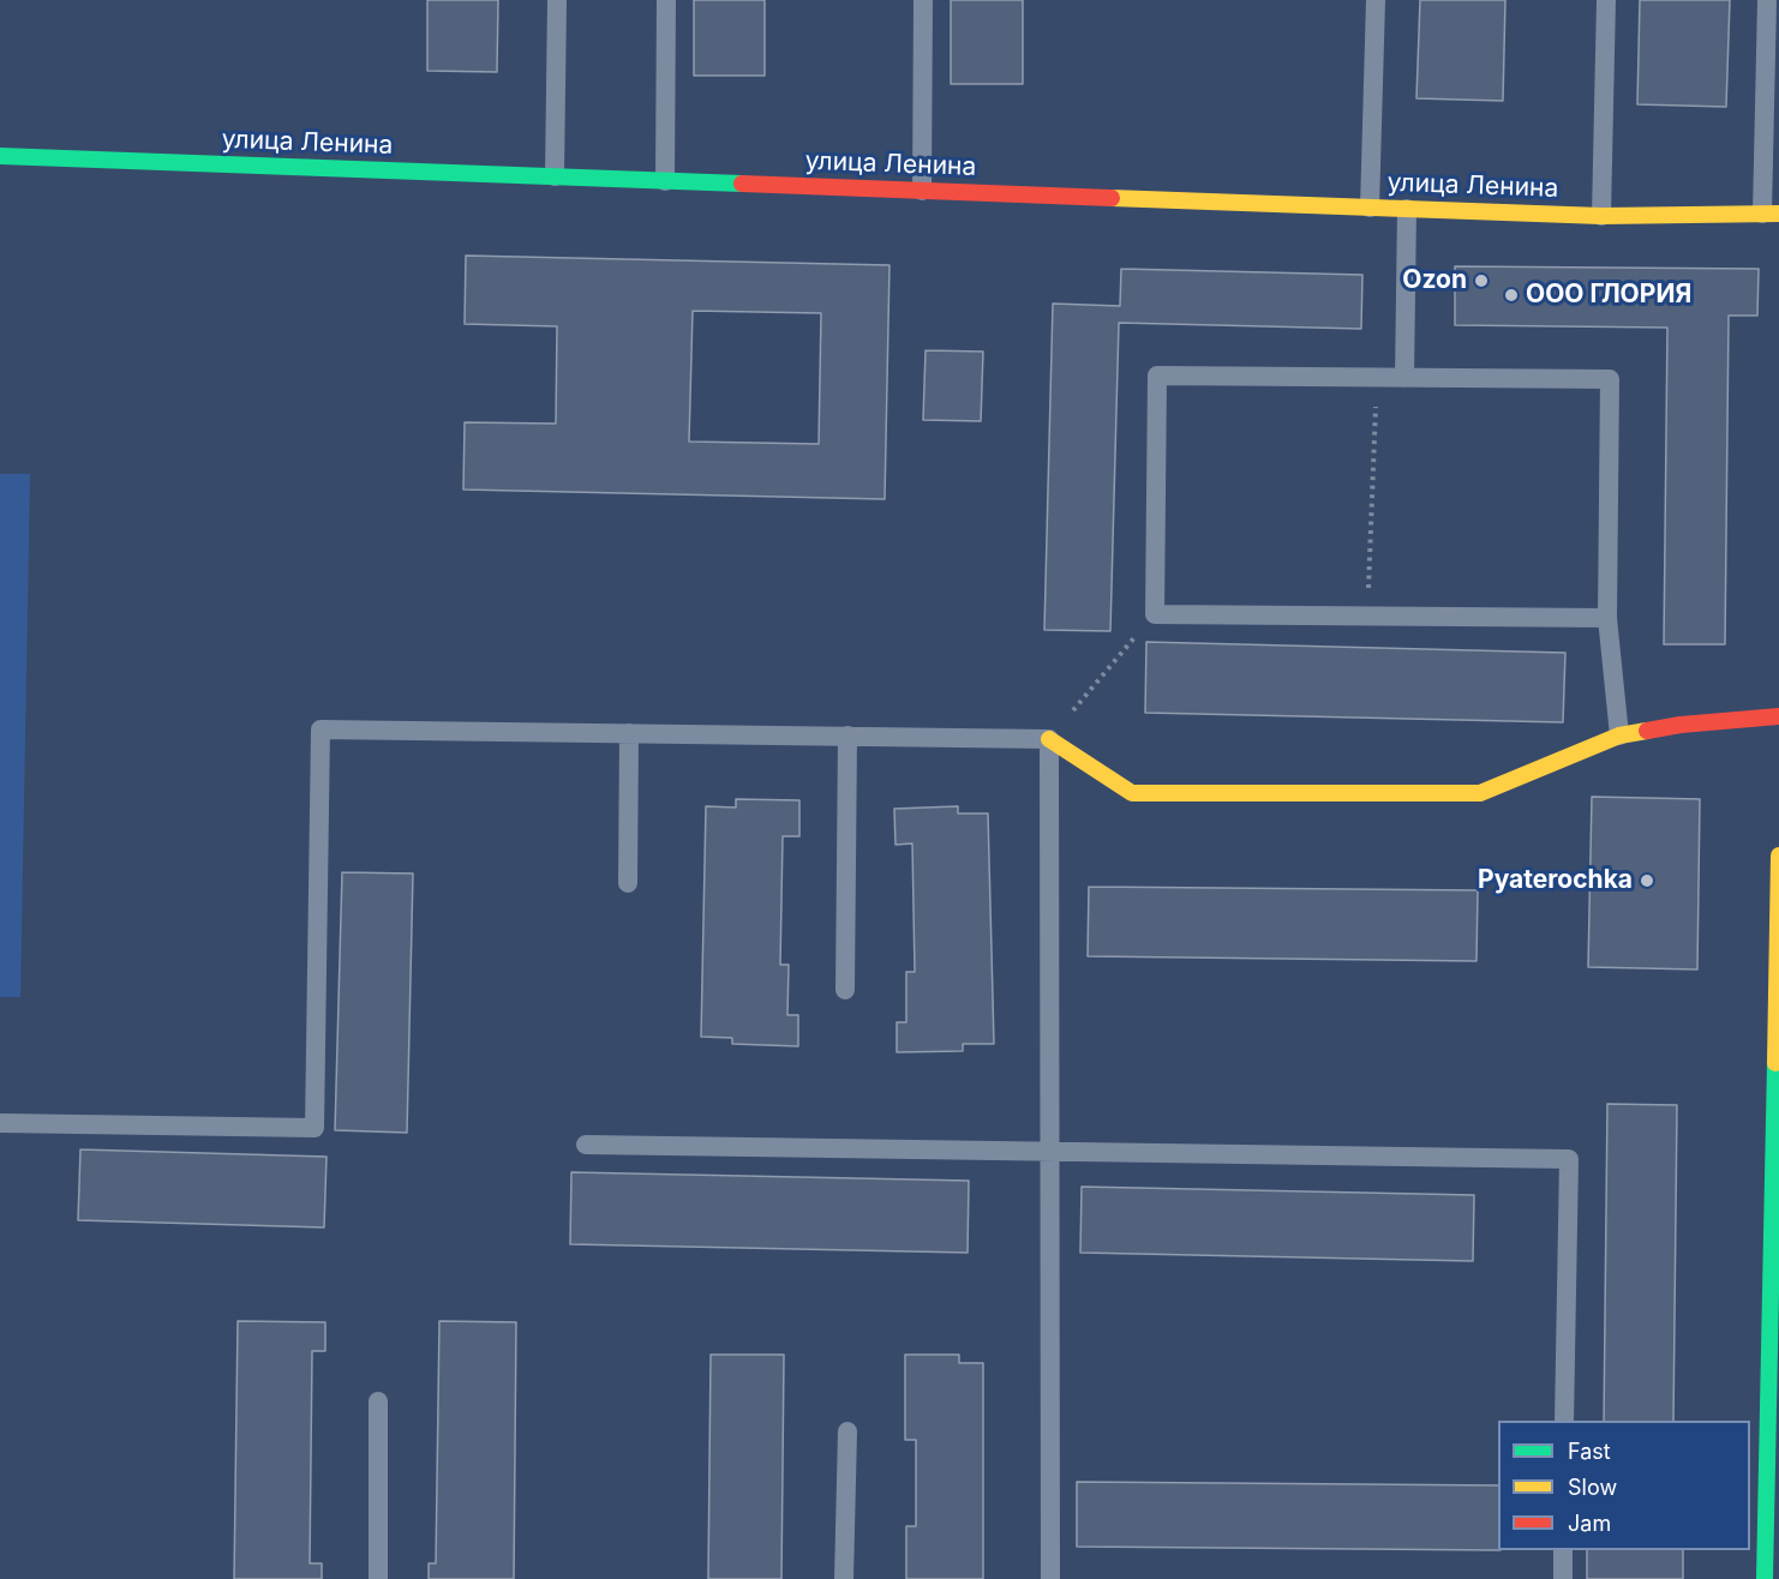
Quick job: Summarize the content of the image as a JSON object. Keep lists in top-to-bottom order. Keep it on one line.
{"streets":{"street":["улица Ленина"]},"places":["Ozon","ООО ГЛОРИЯ","Pyaterochka"],"legend":["Fast","Slow","Jam"]}
